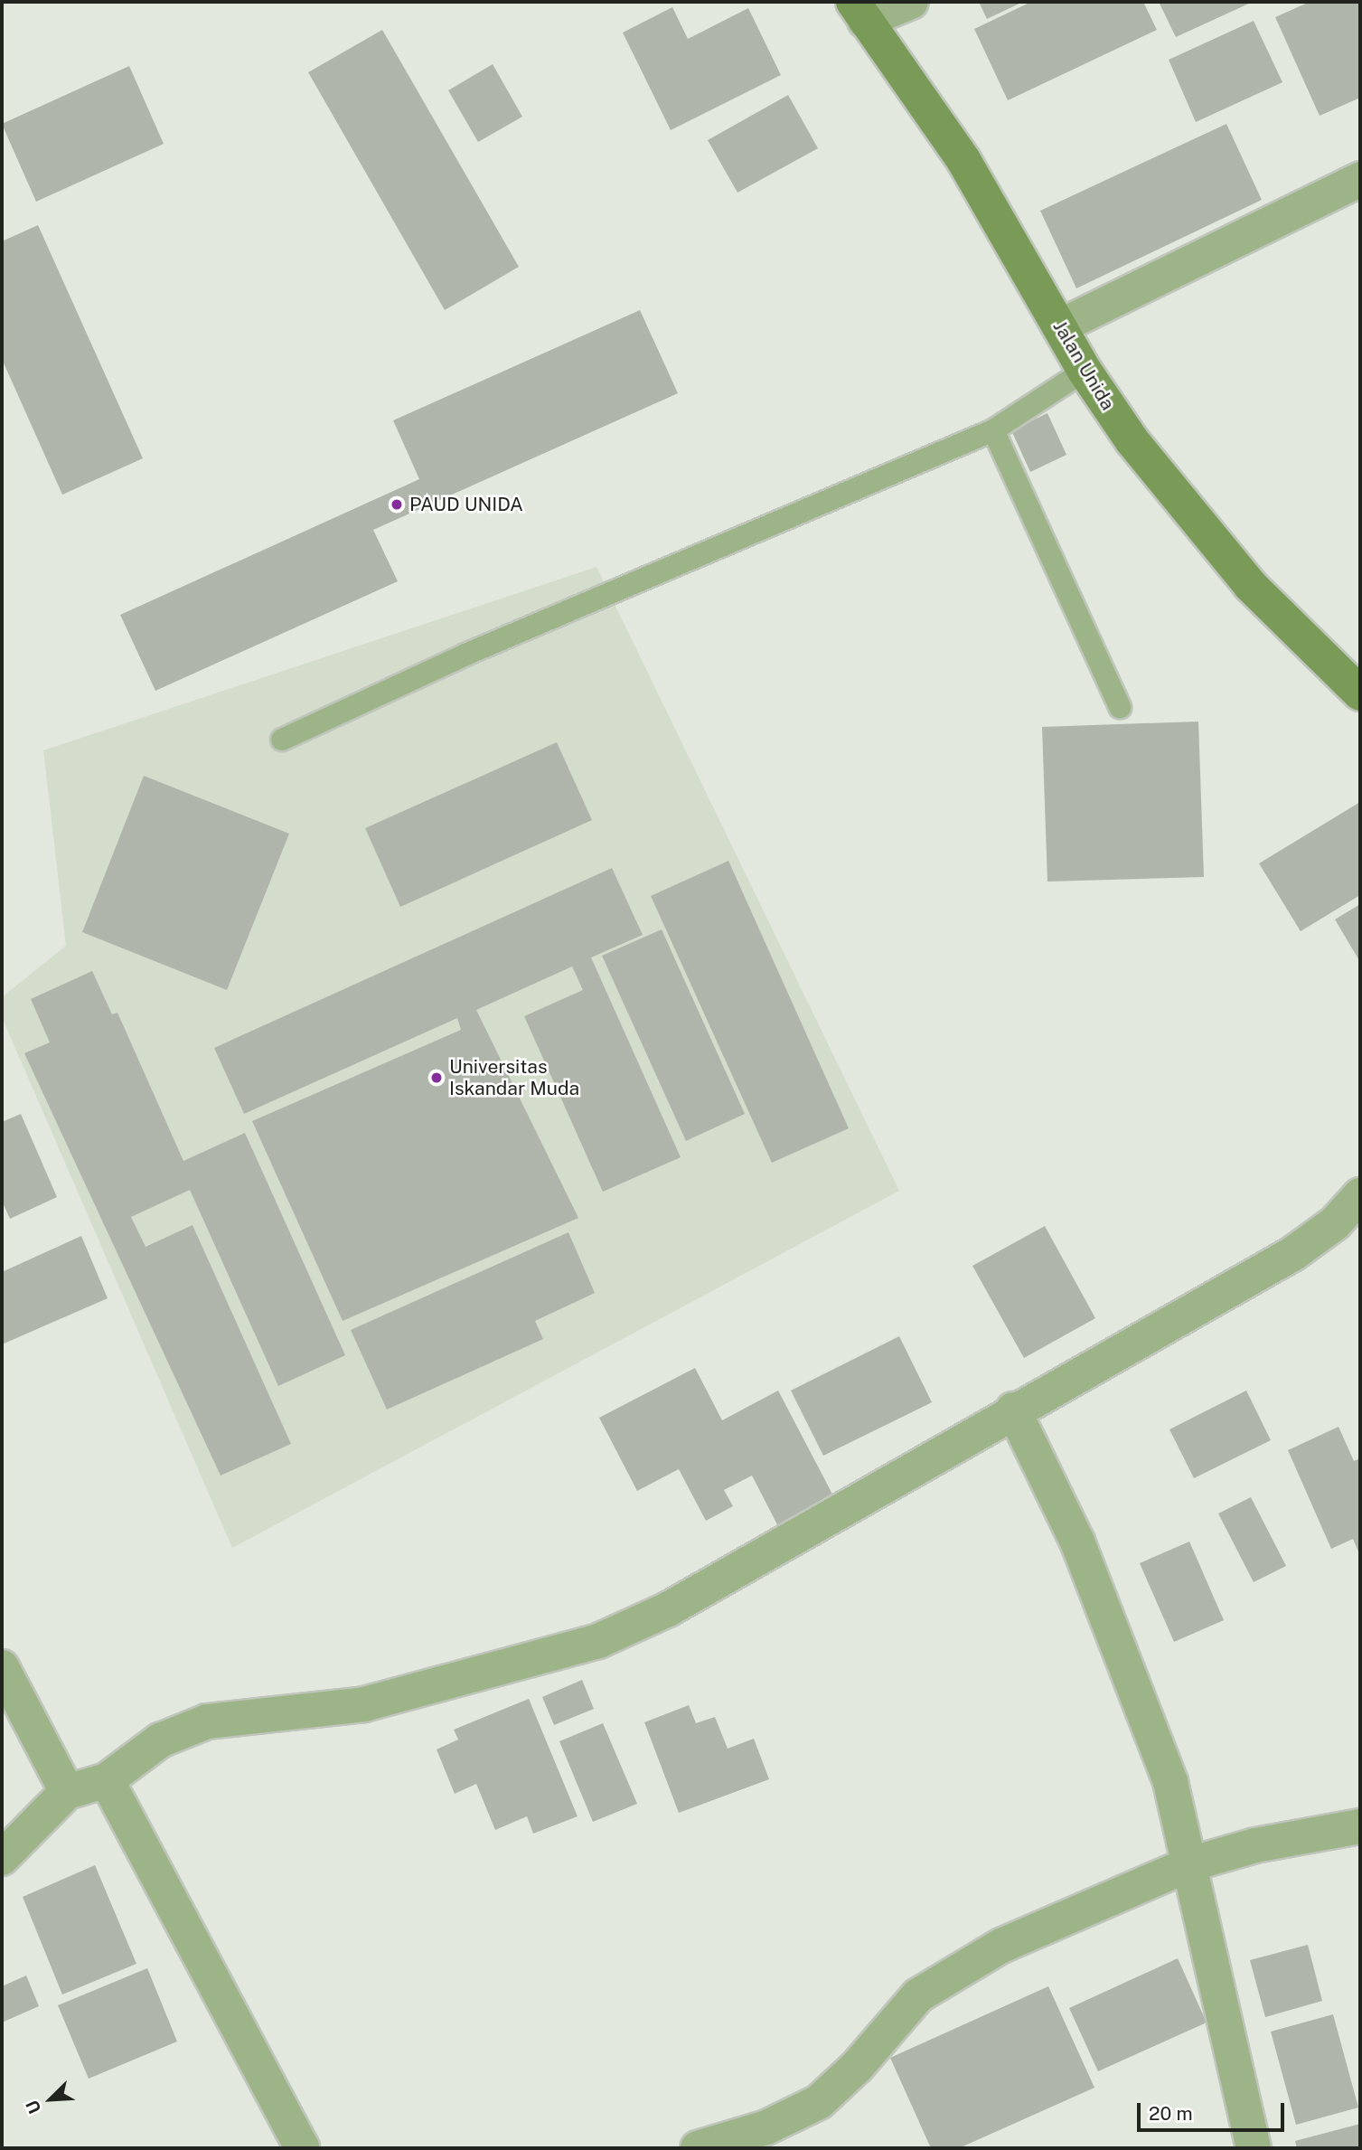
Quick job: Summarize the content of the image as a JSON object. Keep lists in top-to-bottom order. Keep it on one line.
{"streets":{"street":["Jalan Unida"]},"places":["PAUD UNIDA","Universitas Iskandar Muda"],"scale_bar":"20 m","north":"bottom left"}
